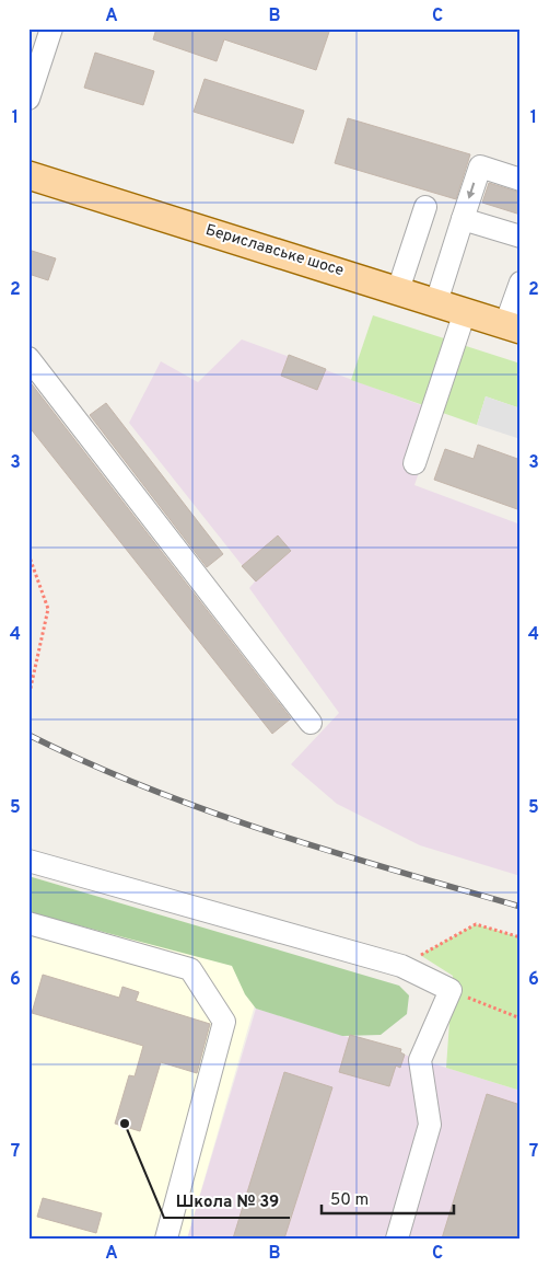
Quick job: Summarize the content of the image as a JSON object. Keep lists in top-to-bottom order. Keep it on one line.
{"streets":{"main road":["Бериславське шосе"]},"places":["Школа № 39"],"scale_bar":"50 m","grid":{"columns":["A","B","C"],"rows":["1","2","3","4","5","6","7"]}}
